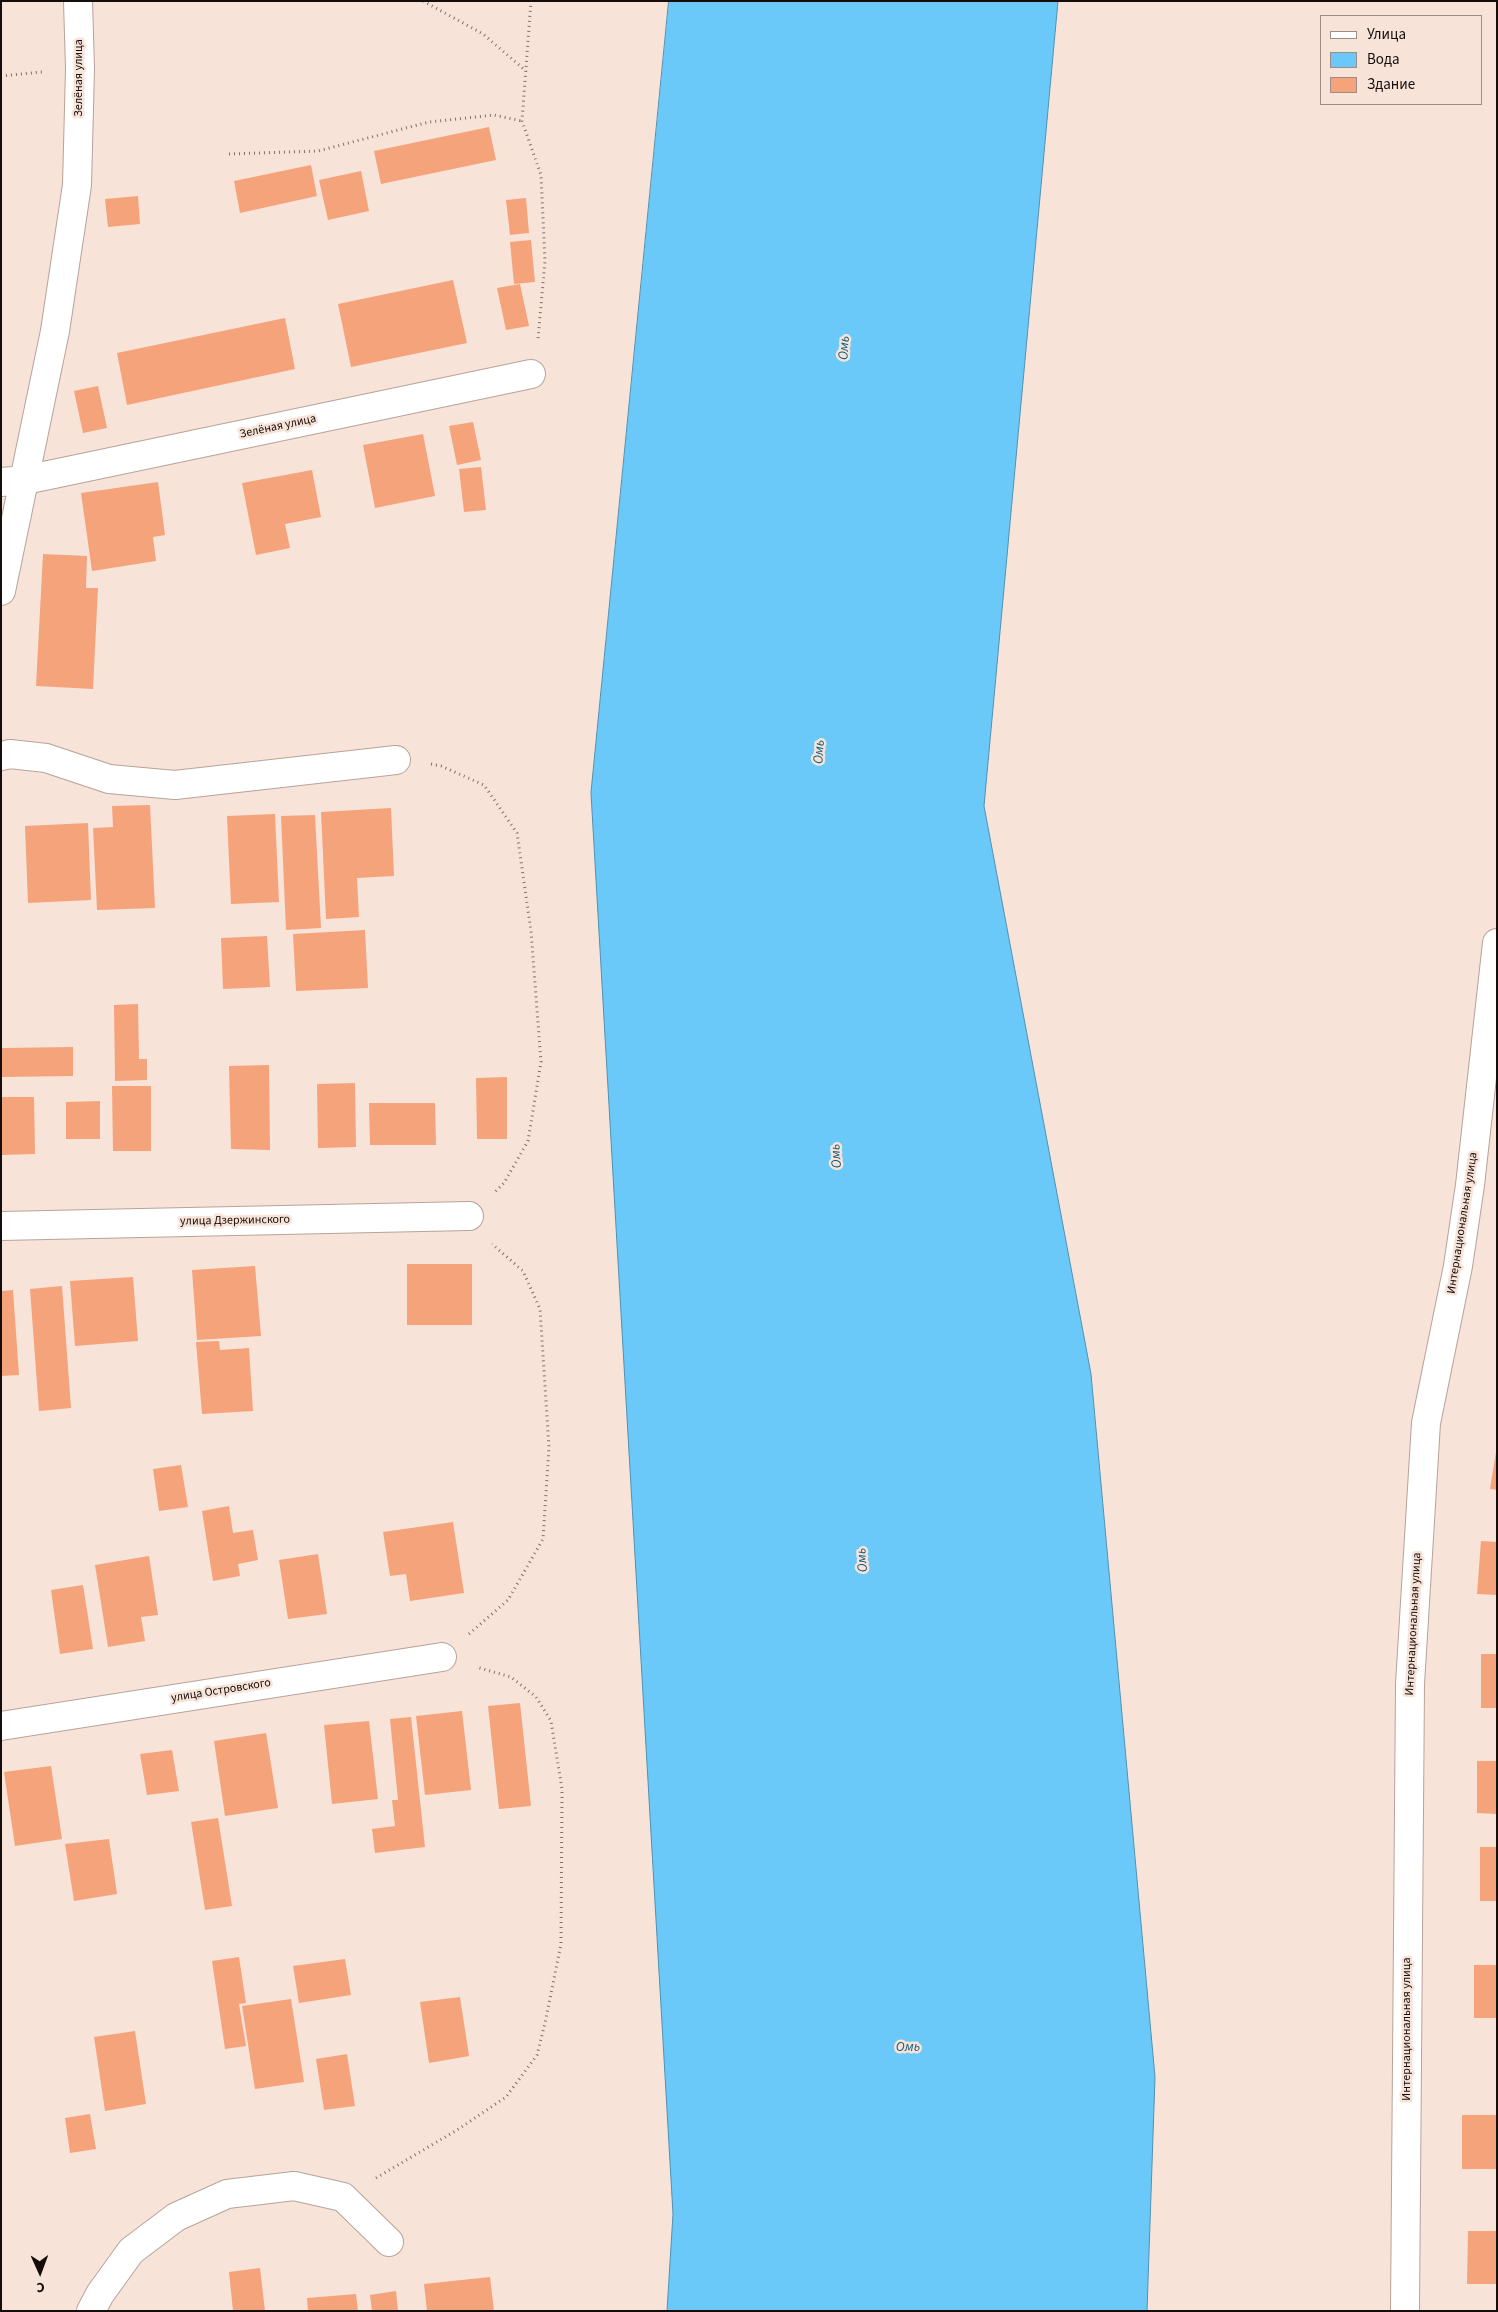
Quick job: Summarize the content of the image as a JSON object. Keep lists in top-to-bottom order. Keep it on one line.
{"streets":{"street":["Зелёная улица","улица Дзержинского","Интернациональная улица","улица Островского"]},"water":["Омь"],"legend":["Улица","Вода","Здание"],"north":"bottom"}
